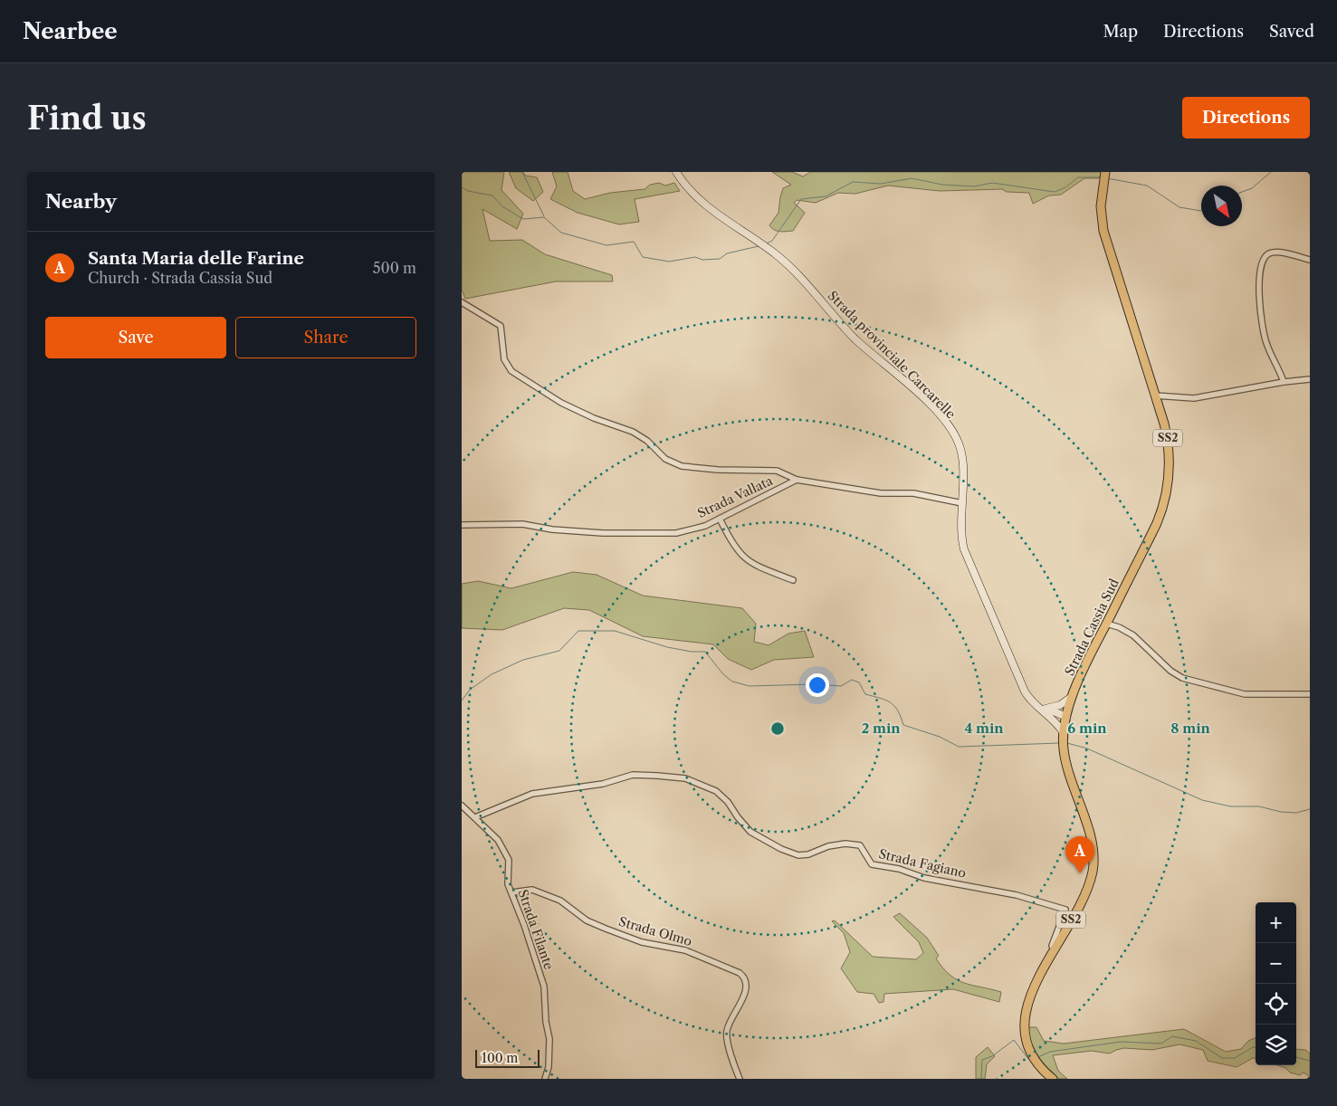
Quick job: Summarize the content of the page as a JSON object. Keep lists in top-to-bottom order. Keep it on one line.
{"streets":{"main road":["Strada provinciale Carcarelle","SS2","Strada Cassia Sud"],"street":["Strada Vallata","Strada Fagiano","Strada Filante","Strada Olmo"]},"crossings":[["Strada Cassia Sud","Strada Fagiano"],["Strada Fagiano","Strada Filante"],["Strada Filante","Strada Olmo"]],"scale_bar":"100 m","north":"bottom right","page":{"header":"Nearbee","nav":["Map","Directions","Saved"],"buttons":["Directions",["Save","Share"]],"title":"Find us","heading":"Nearby","list":[{"mark":"A","name":"Santa Maria delle Farine","note":"Church · Strada Cassia Sud","value":"500 m"}],"pins":"A","map_buttons":["+","−"],"scale":"100 m"},"rings":["2 min","4 min","6 min","8 min"]}
